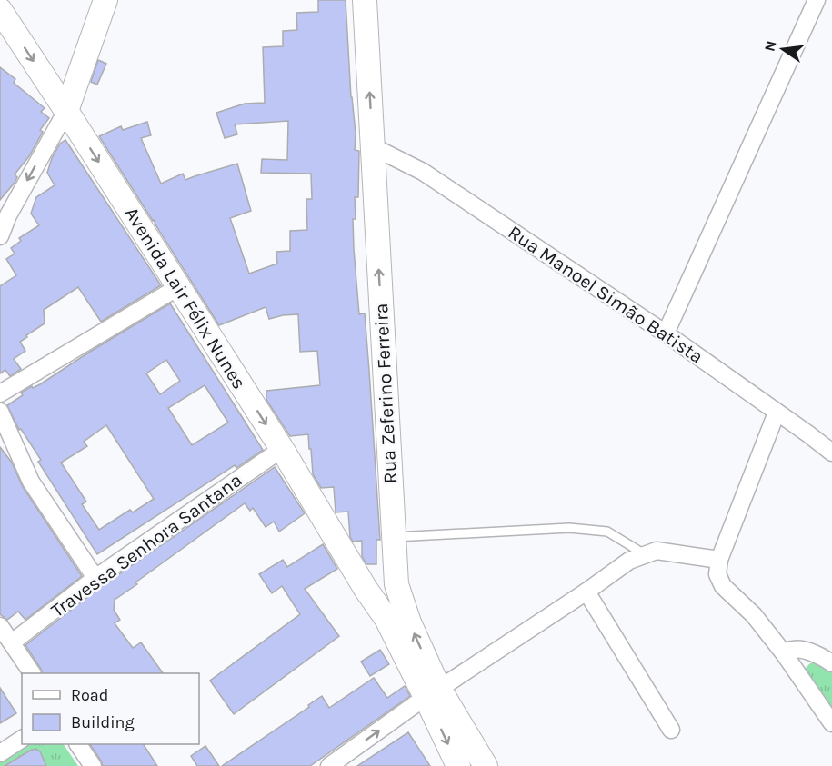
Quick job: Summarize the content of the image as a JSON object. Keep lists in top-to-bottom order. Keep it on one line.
{"streets":{"main road":["Avenida Lair Félix Nunes","Rua Zeferino Ferreira"],"street":["Rua Manoel Simão Batista","Travessa Senhora Santana"]},"crossings":[["Rua Manoel Simão Batista","Rua Zeferino Ferreira"],["Avenida Lair Félix Nunes","Rua Zeferino Ferreira"],["Avenida Lair Félix Nunes","Travessa Senhora Santana"]],"one_way":["Avenida Lair Félix Nunes"],"legend":["Road","Building"],"north":"left"}
